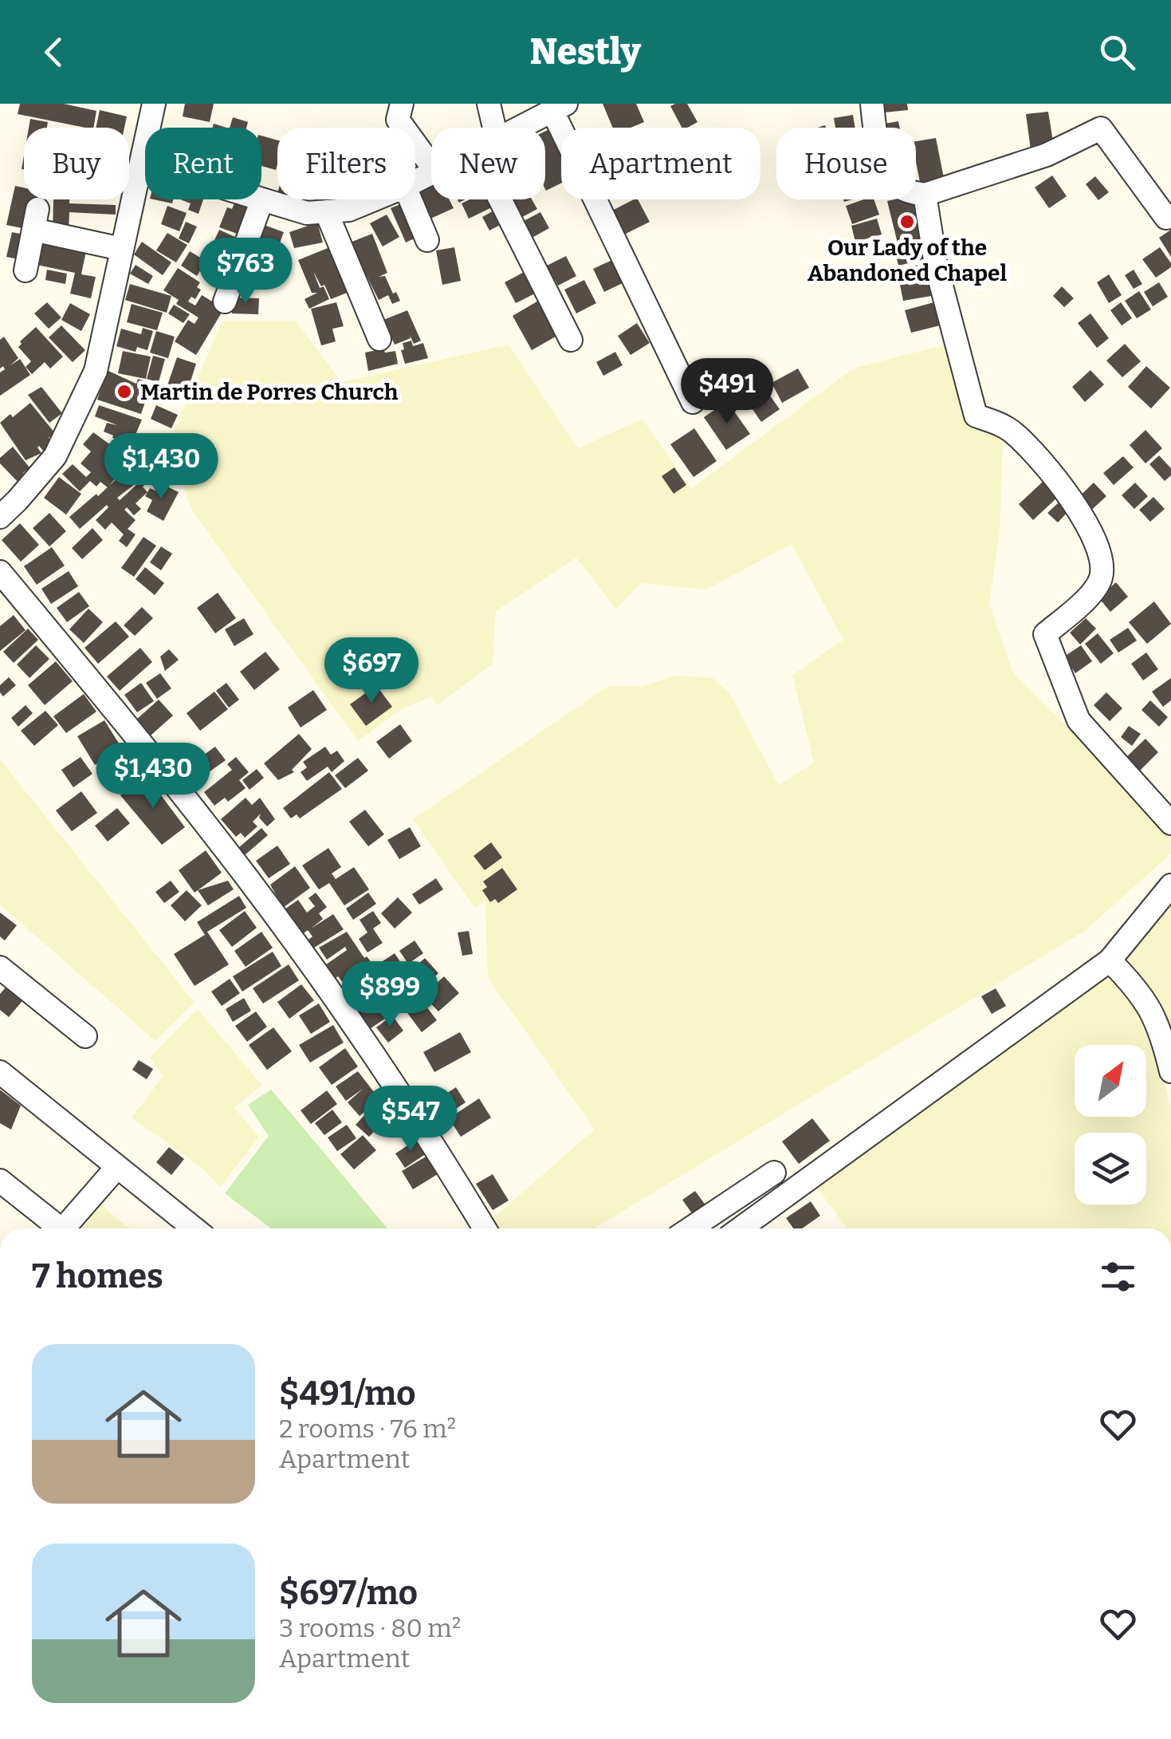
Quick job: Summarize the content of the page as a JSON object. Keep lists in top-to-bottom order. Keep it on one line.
{"places":["Our Lady of the Abandoned Chapel","Martin de Porres Church"],"north":"top right","page":{"header":"Nestly","chip":["Buy","Rent","Filters","New","Apartment","House"],"price":["$763","$491","$1,430","$697","$1,430","$899","$547"],"heading":"7 homes","list":[{"name":"$491/mo","note":"2 rooms · 76 m² · Apartment"},{"name":"$697/mo","note":"3 rooms · 80 m² · Apartment"}]}}
